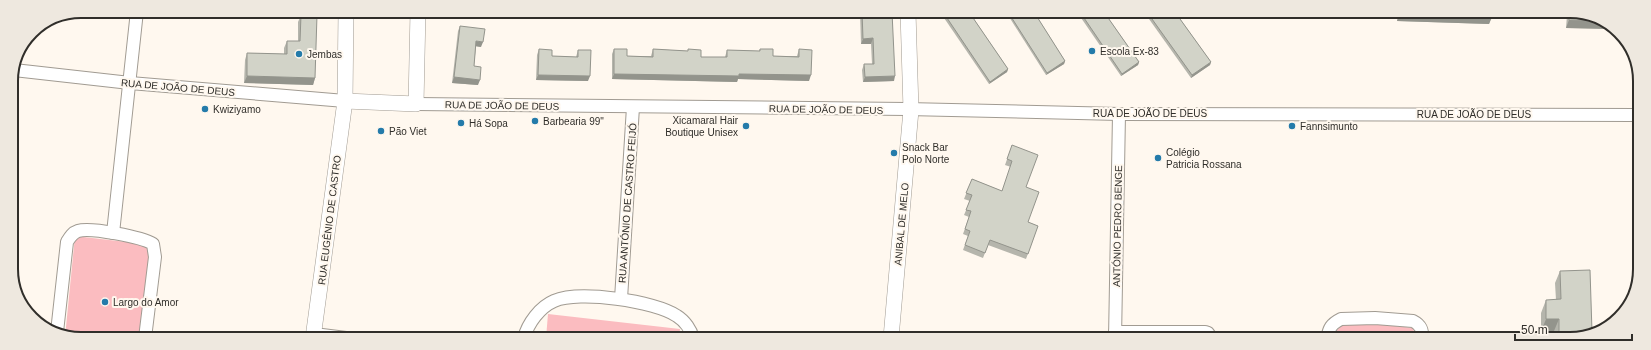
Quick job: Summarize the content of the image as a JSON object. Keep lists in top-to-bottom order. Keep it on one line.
{"streets":{"street":["RUA DE JOÃO DE DEUS","RUA ANTÓNIO DE CASTRO FEIJÓ","RUA EUGÊNIO DE CASTRO","ANIBAL DE MELO","ANTÓNIO PEDRO BENGE"]},"crossings":[["RUA DE JOÃO DE DEUS","RUA ANTÓNIO DE CASTRO FEIJÓ"],["RUA DE JOÃO DE DEUS","RUA EUGÊNIO DE CASTRO"],["RUA DE JOÃO DE DEUS","ANIBAL DE MELO"],["RUA DE JOÃO DE DEUS","ANTÓNIO PEDRO BENGE"]],"places":["Escola Ex-83","Jembas","Kwiziyamo","Barbearia 99\"","Há Sopa","Xicamaral Hair Boutique Unisex","Fannsimunto","Pão Viet","Snack Bar Polo Norte","Colégio Patricia Rossana","Largo do Amor"],"scale_bar":"50 m"}
